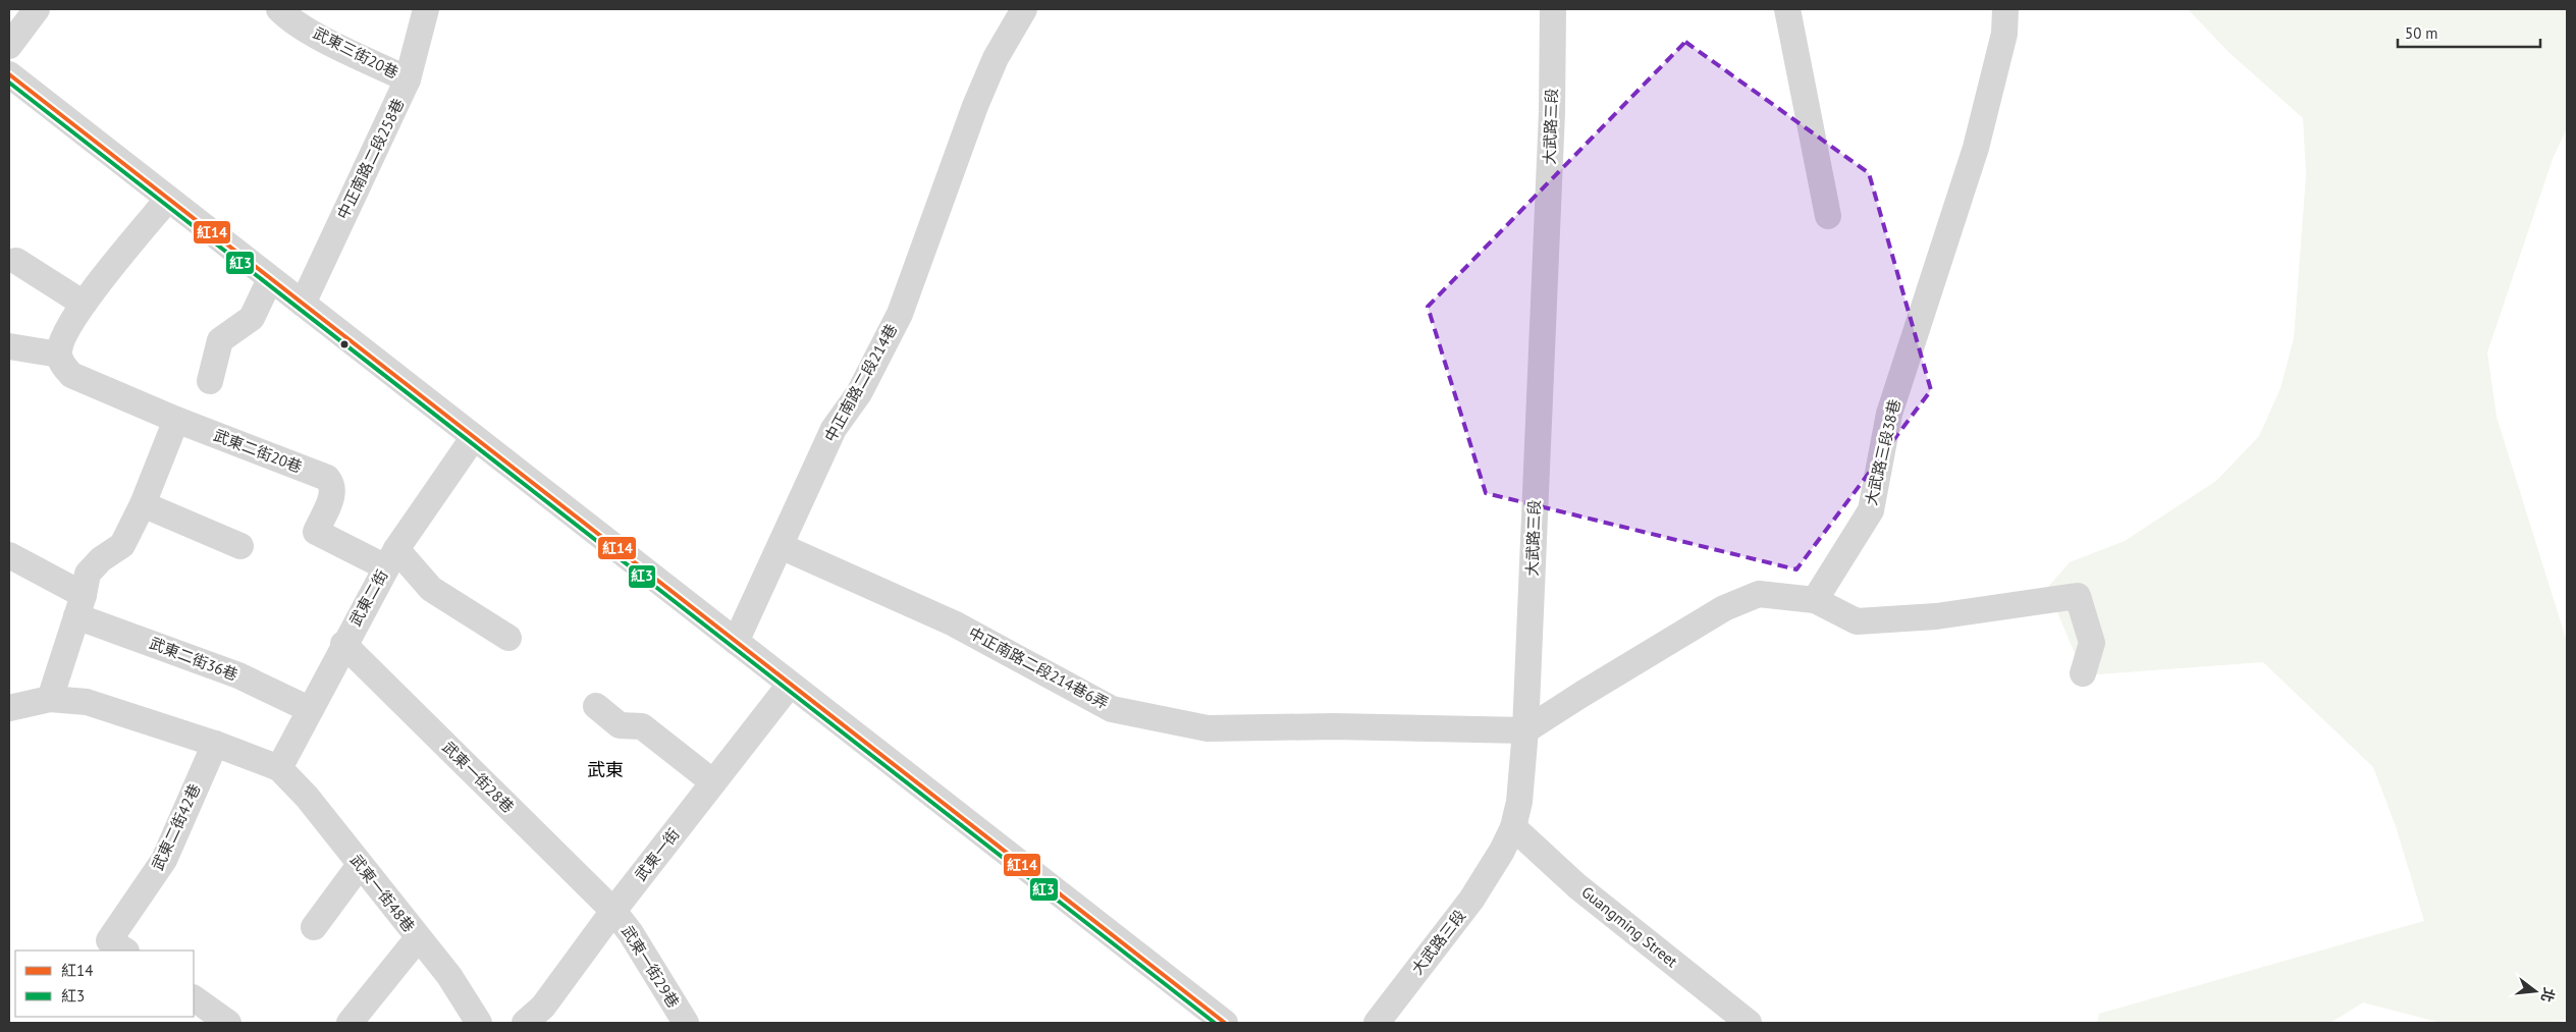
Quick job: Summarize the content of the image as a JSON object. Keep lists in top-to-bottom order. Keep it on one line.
{"streets":{"street":["武東三街20巷","大武路三段","中正南路二段258巷","中正南路二段214巷","武東二街20巷","大武路三段38巷","武東二街","武東二街36巷","中正南路二段214巷6弄","武東一街28巷","武東二街42巷","武東一街","武東一街48巷","Guangming Street","武東一街29巷"]},"crossings":[["武東三街20巷","中正南路二段258巷"],["大武路三段","中正南路二段214巷6弄"],["大武路三段","Guangming Street"],["中正南路二段214巷","中正南路二段214巷6弄"],["武東二街20巷","武東二街"],["武東二街","武東二街36巷"],["武東二街","武東一街28巷"],["武東二街","武東一街48巷"],["武東一街28巷","武東一街"],["武東一街28巷","武東一街29巷"],["武東一街","武東一街29巷"]],"districts":["武東"],"lines":["transit line 紅14","transit line 紅3"],"legend":["紅14","紅3"],"scale_bar":"50 m","north":"right"}
